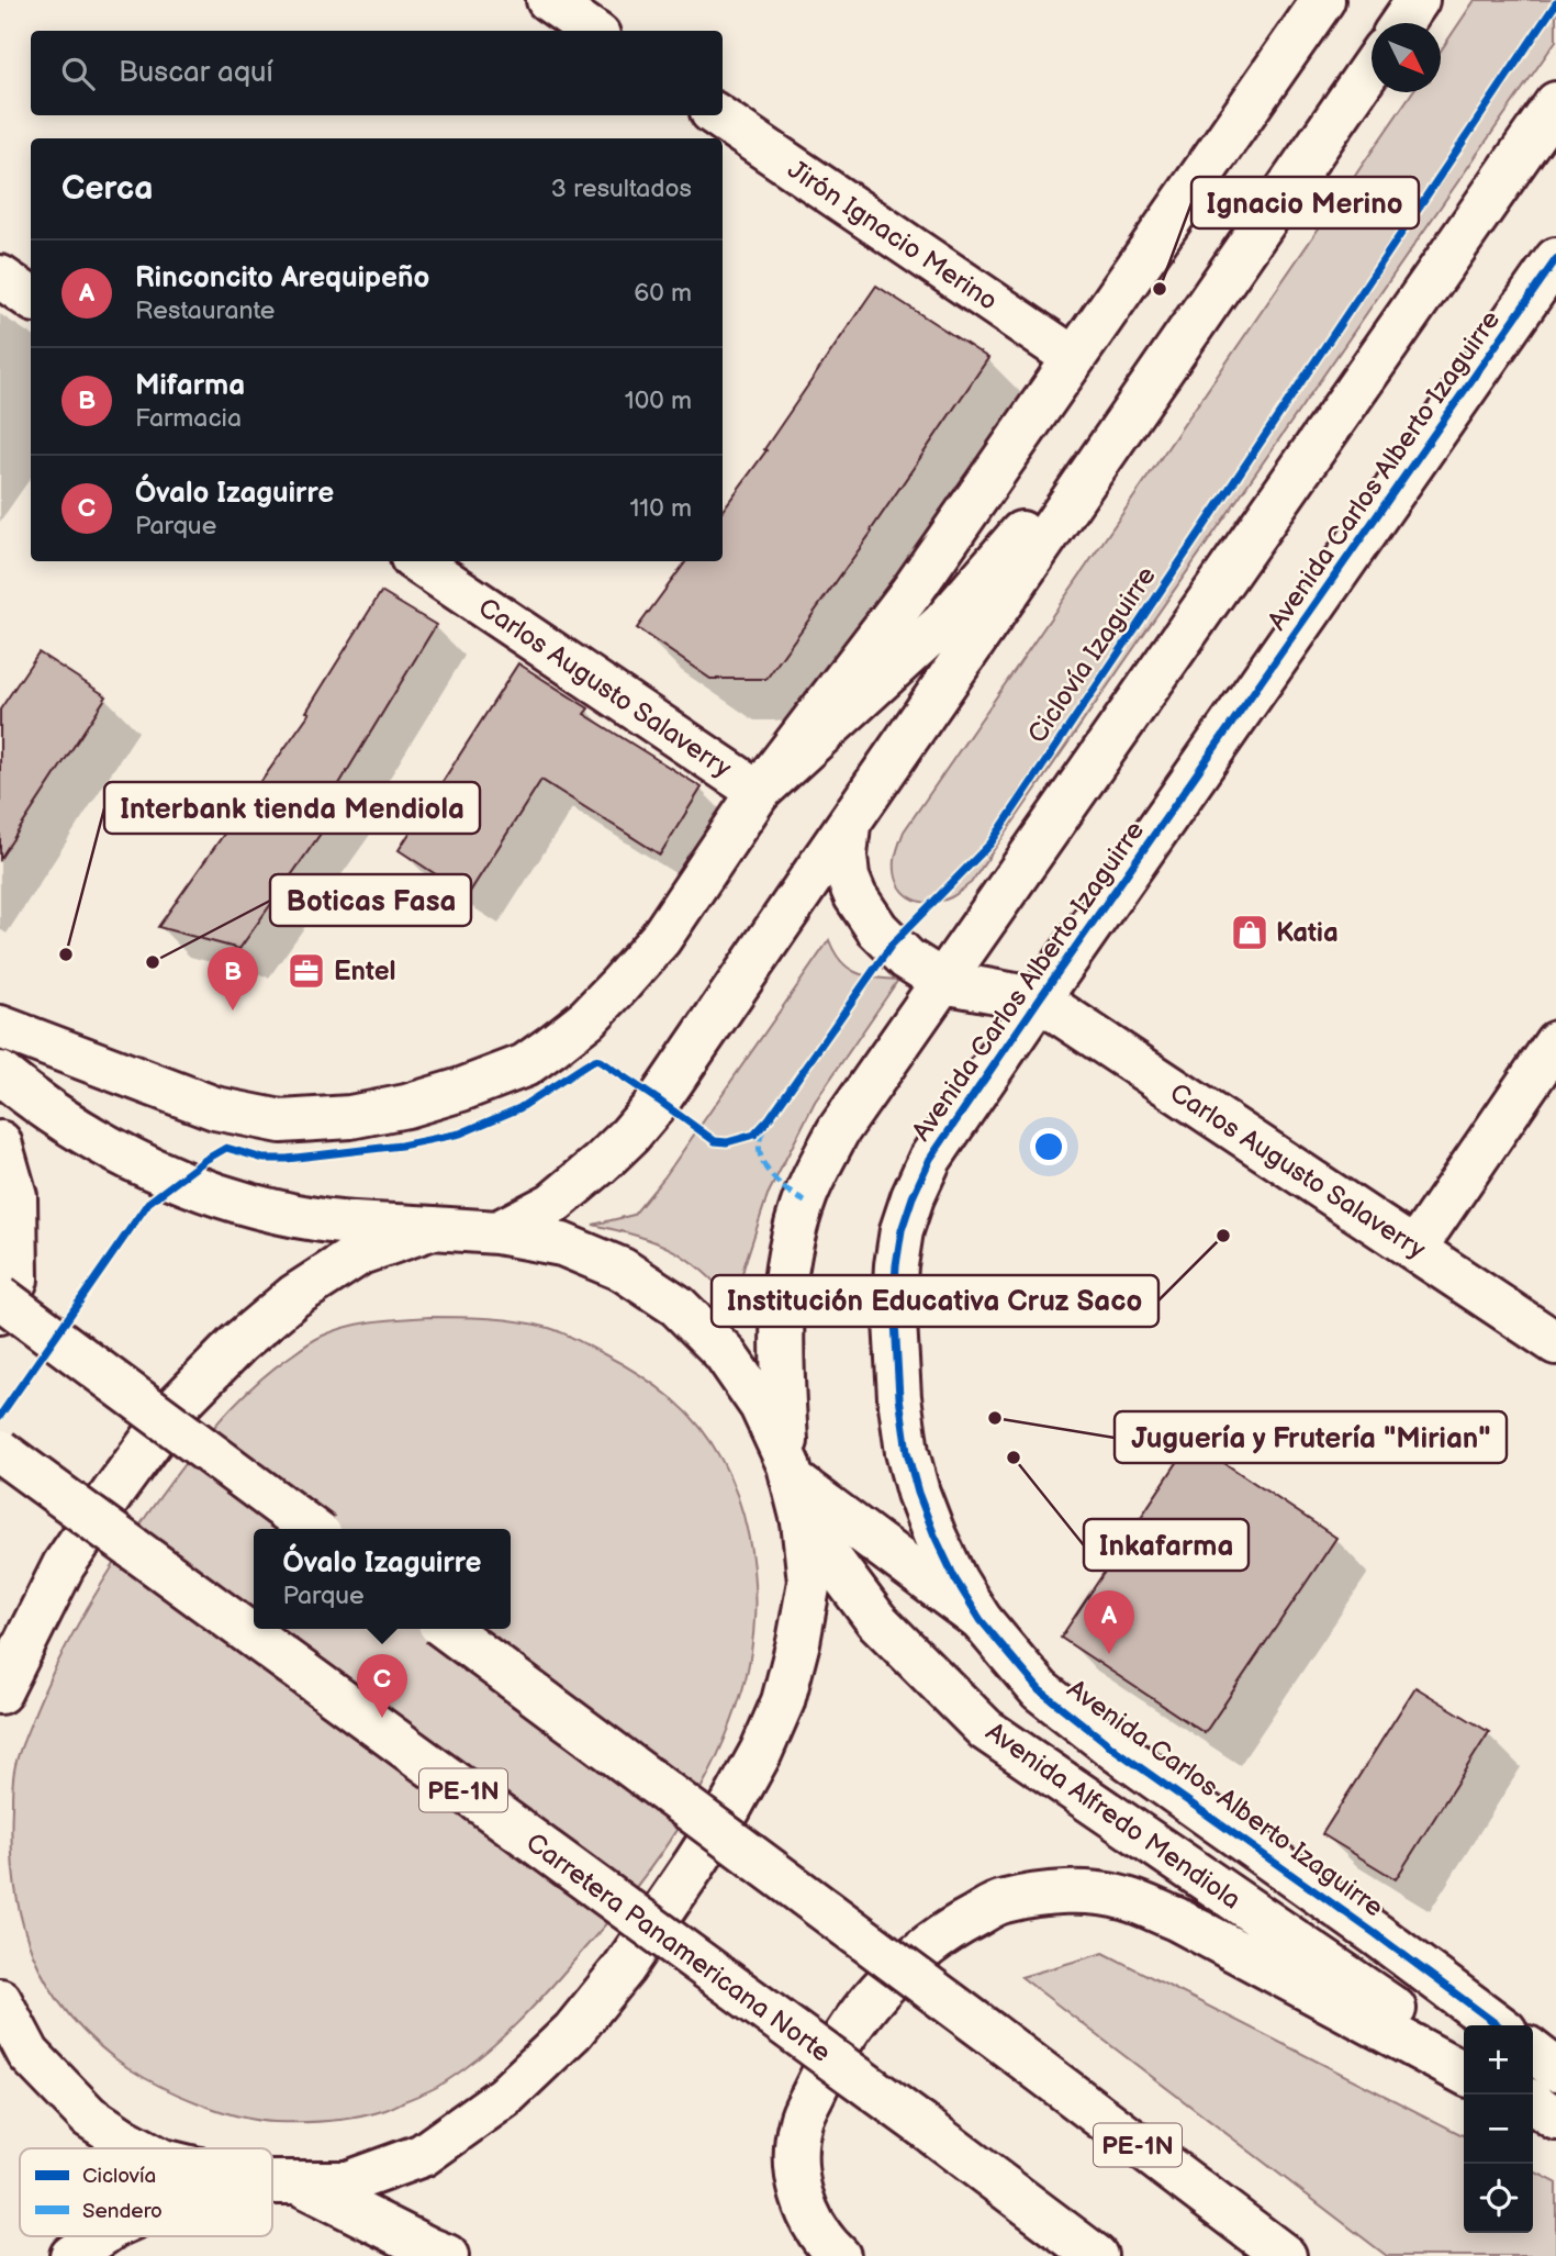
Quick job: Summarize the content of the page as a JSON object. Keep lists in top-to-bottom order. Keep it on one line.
{"streets":{"main road":["Jirón Ignacio Merino","Avenida Carlos Alberto Izaguirre","Carlos Augusto Salaverry","PE-1N","Avenida Alfredo Mendiola","Carretera Panamericana Norte"],"cycle path":["Ciclovía Izaguirre"]},"crossings":[["Avenida Carlos Alberto Izaguirre","Carlos Augusto Salaverry"]],"places":{"other":["Ignacio Merino","Interbank tienda Mendiola","Boticas Fasa","Institución Educativa Cruz Saco","Juguería y Frutería \"Mirian\"","Inkafarma"],"shop":["Katia"],"office":["Entel"]},"legend":["Ciclovía","Sendero"],"north":"bottom right","page":{"search":"Buscar aquí","heading":["Cerca","3 resultados"],"list":[{"mark":"A","name":"Rinconcito Arequipeño","note":"Restaurante","value":"60 m"},{"mark":"B","name":"Mifarma","note":"Farmacia","value":"100 m"},{"mark":"C","name":"Óvalo Izaguirre","note":"Parque","value":"110 m"}],"pins":["B","A","C"],"popup":["Óvalo Izaguirre","Parque"],"map_buttons":["+","−"]}}
